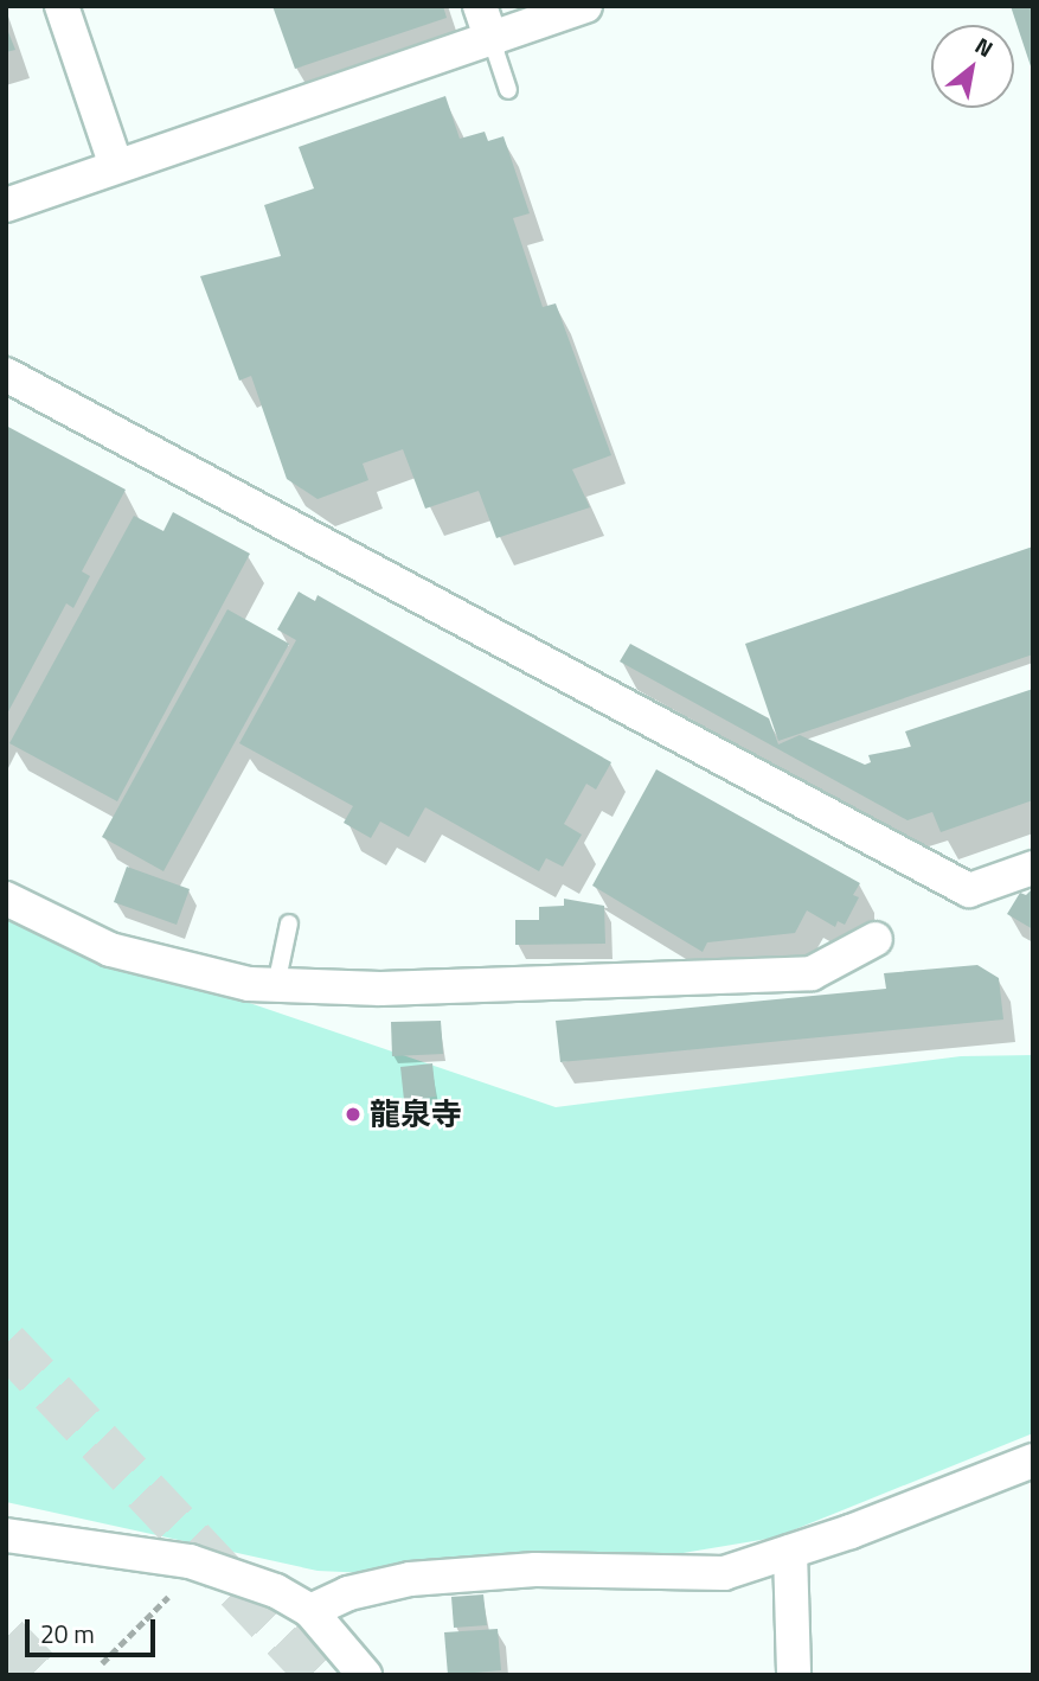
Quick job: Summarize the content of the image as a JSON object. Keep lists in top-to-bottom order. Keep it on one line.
{"places":["龍泉寺"],"scale_bar":"20 m","north":"top right"}
